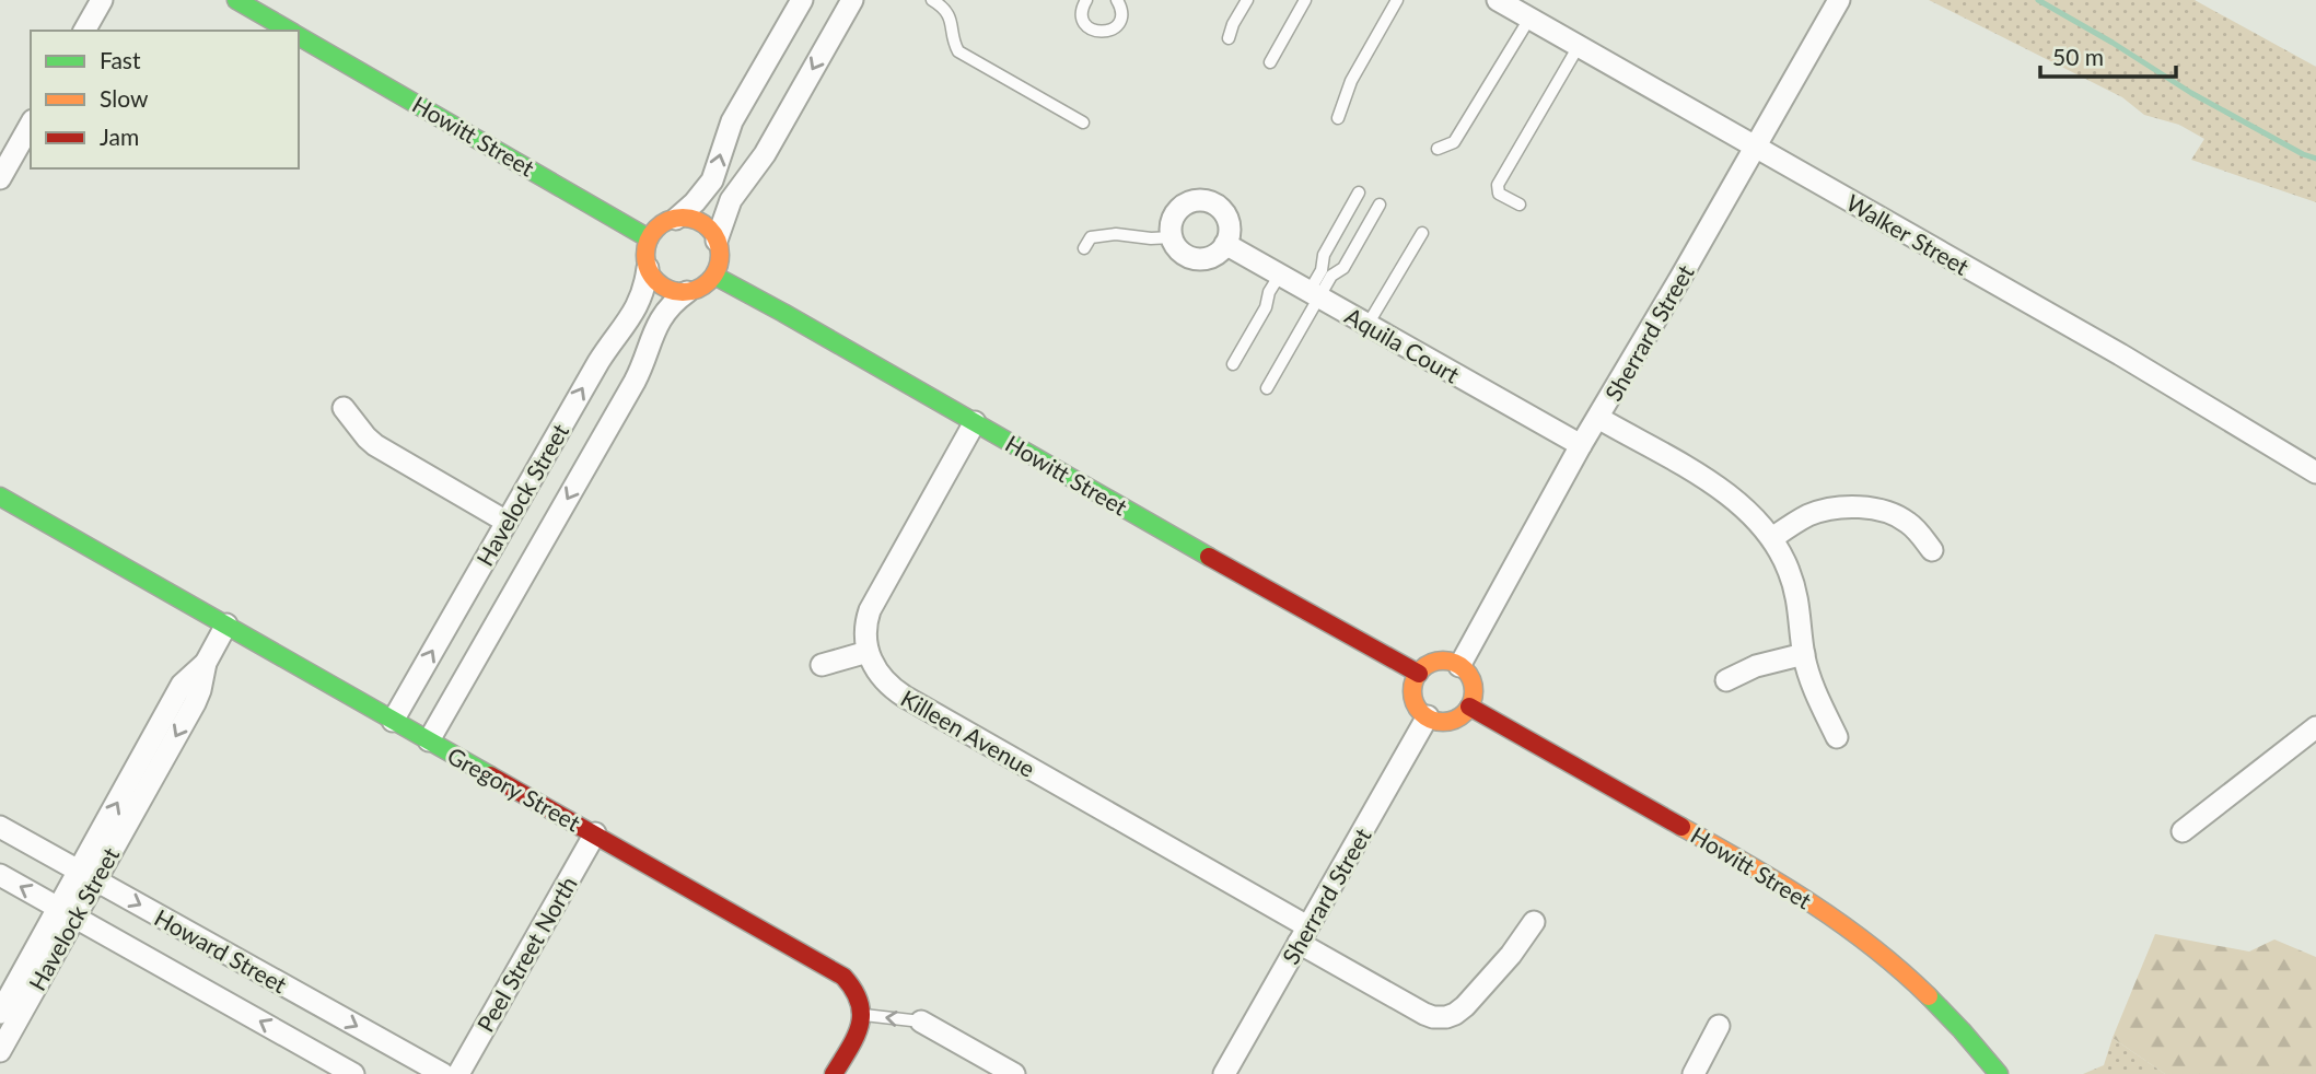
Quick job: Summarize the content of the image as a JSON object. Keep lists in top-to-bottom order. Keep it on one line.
{"streets":{"street":["Howitt Street","Walker Street","Sherrard Street","Aquila Court","Havelock Street","Killeen Avenue","Gregory Street","Howard Street","Peel Street North"]},"crossings":[["Howitt Street","Sherrard Street"],["Howitt Street","Havelock Street"],["Walker Street","Sherrard Street"],["Sherrard Street","Aquila Court"],["Sherrard Street","Killeen Avenue"],["Havelock Street","Gregory Street"],["Havelock Street","Howard Street"],["Gregory Street","Peel Street North"]],"legend":["Fast","Slow","Jam"],"scale_bar":"50 m"}
